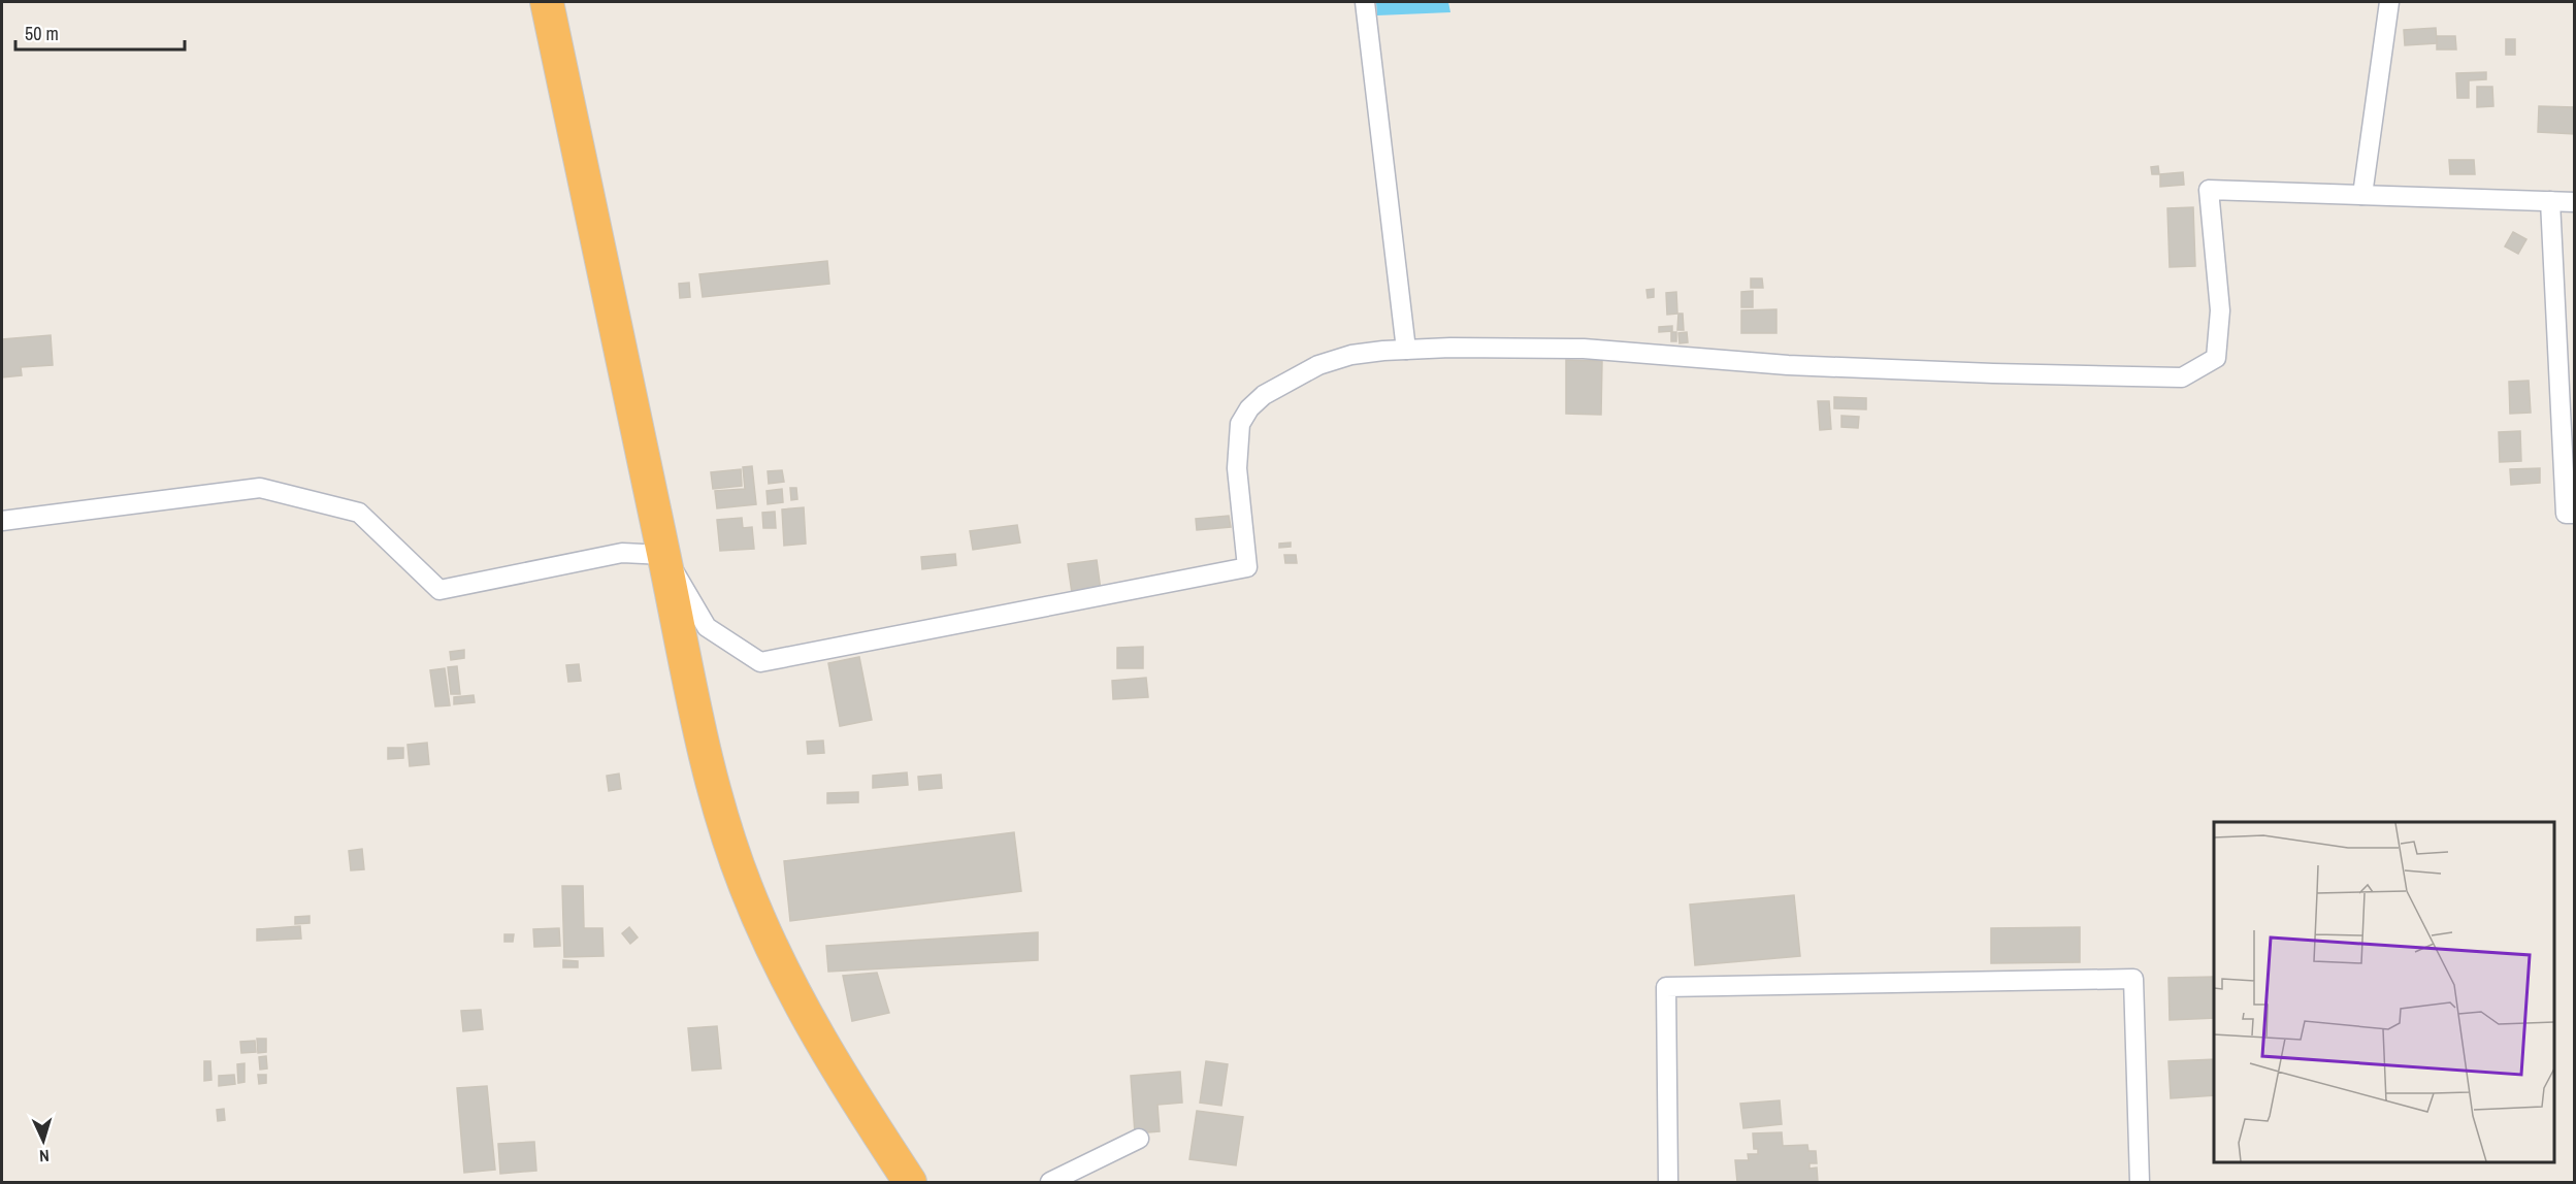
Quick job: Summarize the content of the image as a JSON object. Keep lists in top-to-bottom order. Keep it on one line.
{"scale_bar":"50 m","north":"bottom"}
